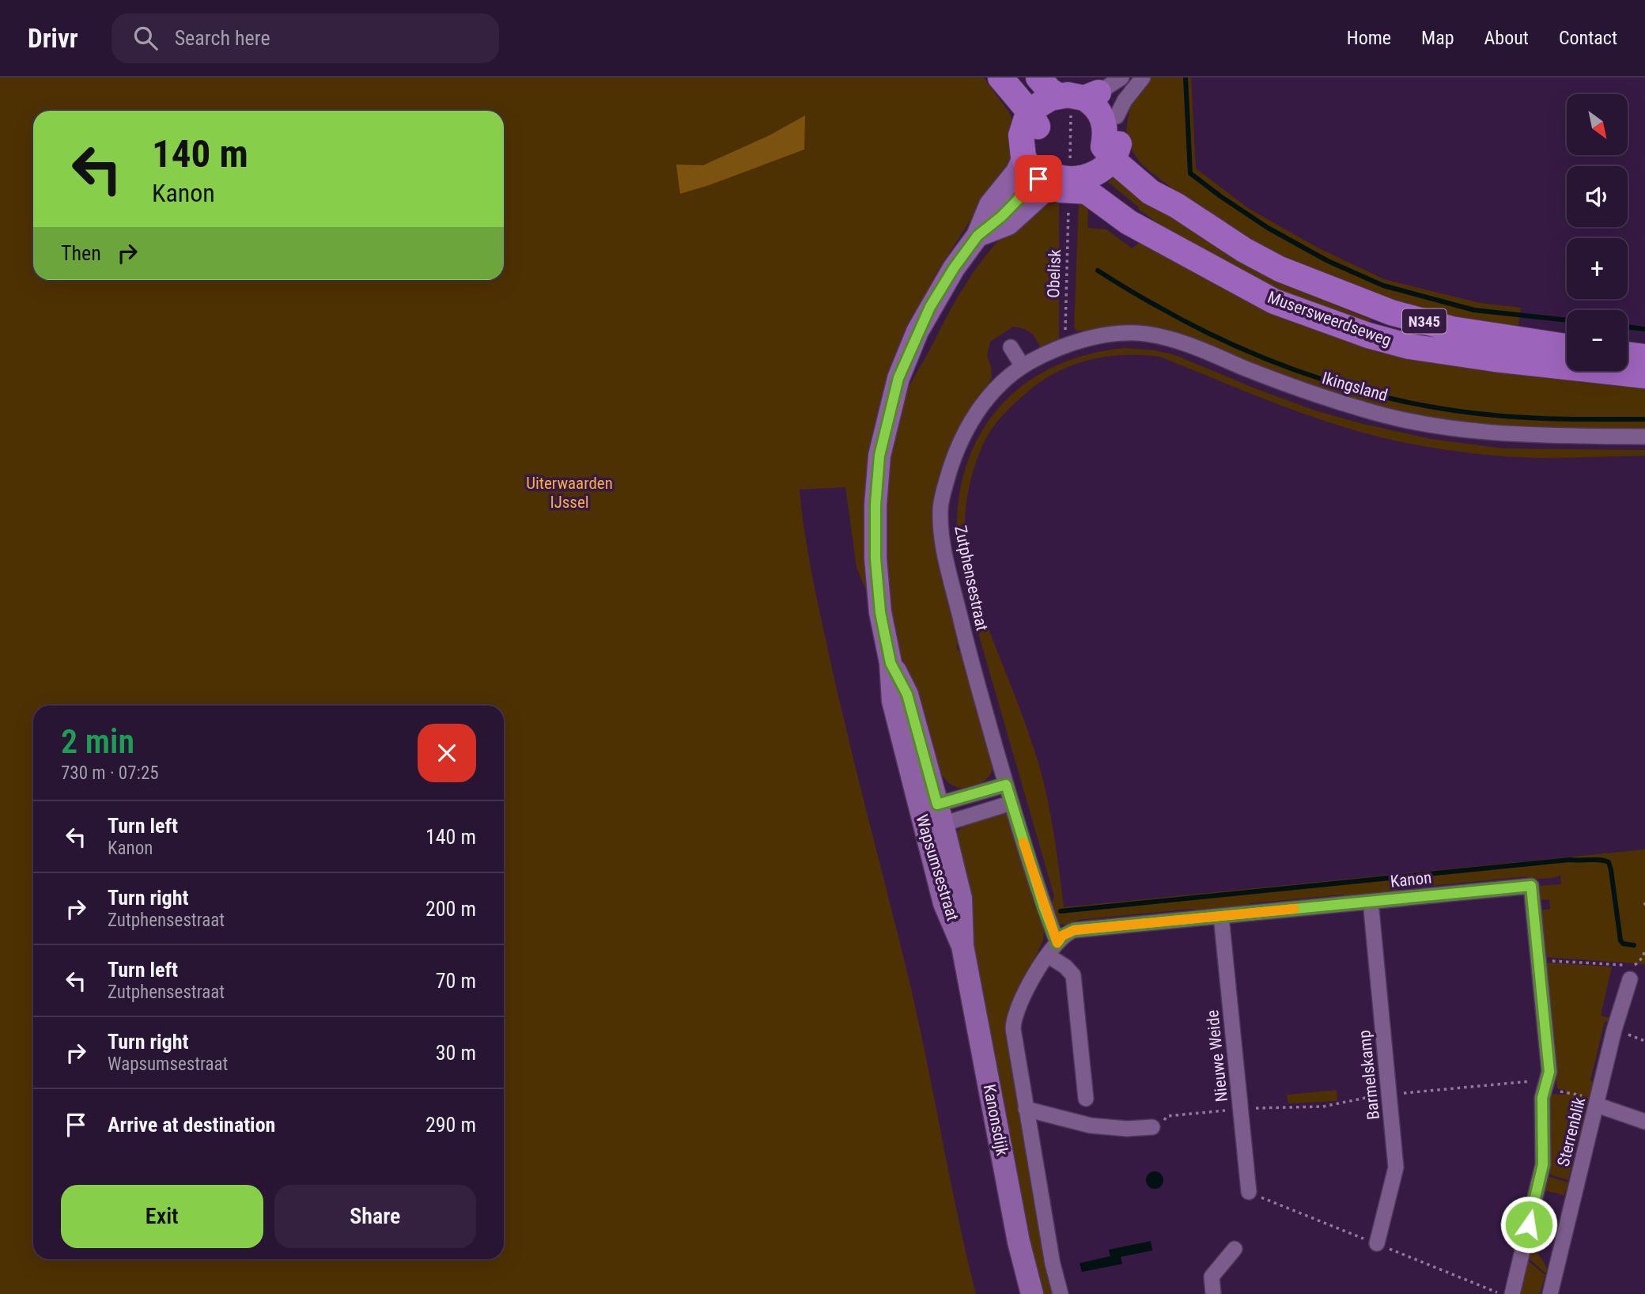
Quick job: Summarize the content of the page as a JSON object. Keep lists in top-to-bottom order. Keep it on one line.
{"streets":{"main road":["Musersweerdseweg","N345"],"street":["Ikingsland","Zutphensestraat","Wapsumsestraat","Kanon","Nieuwe Weide","Barmelskamp","Kanonsdijk","Sterrenblik"],"path":["Obelisk"]},"crossings":[["Obelisk","Musersweerdseweg"],["Obelisk","N345"],["Obelisk","Ikingsland"],["Obelisk","Zutphensestraat"],["Musersweerdseweg","N345"],["N345","Wapsumsestraat"],["Ikingsland","Zutphensestraat"],["Zutphensestraat","Kanon"],["Zutphensestraat","Kanonsdijk"],["Wapsumsestraat","Kanonsdijk"],["Kanon","Nieuwe Weide"],["Kanon","Barmelskamp"],["Kanon","Kanonsdijk"]],"parks":["Uiterwaarden IJssel"],"north":"bottom right","page":{"header":"Drivr","search":"Search here","nav":["Home","Map","About","Contact"],"map_buttons":["+","−"],"turn":["140 m","Kanon"],"then":"Then","heading":["2 min","730 m · 07:25"],"list":[{"name":"Turn left","note":"Kanon","value":"140 m"},{"name":"Turn right","note":"Zutphensestraat","value":"200 m"},{"name":"Turn left","note":"Zutphensestraat","value":"70 m"},{"name":"Turn right","note":"Wapsumsestraat","value":"30 m"},{"name":"Arrive at destination","value":"290 m"}],"buttons":["Exit","Share"]}}
